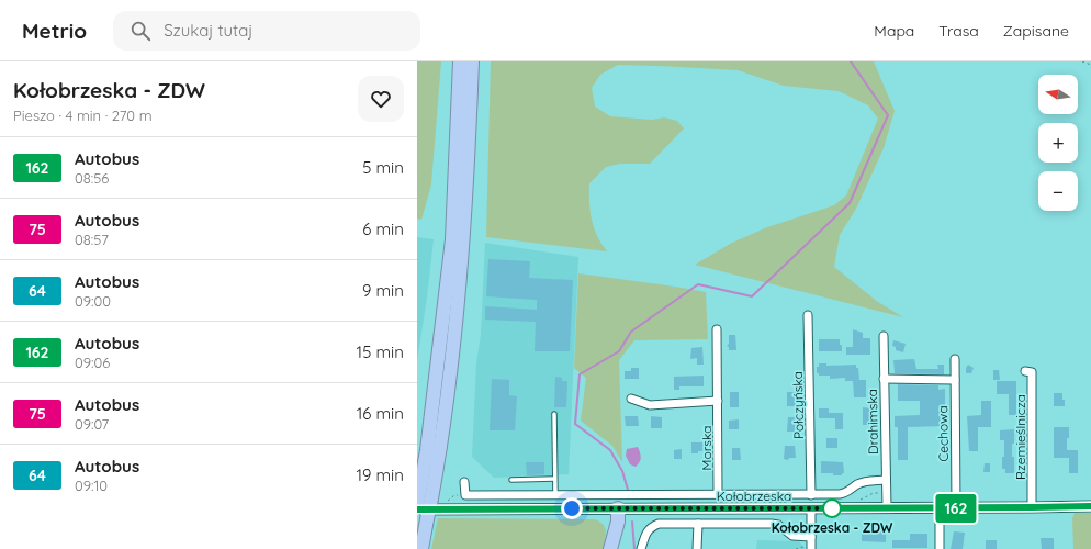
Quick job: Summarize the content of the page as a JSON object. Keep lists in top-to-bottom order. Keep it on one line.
{"streets":{"main road":["Kołobrzeska"],"street":["Połczyńska","Drahimska","Cechowa","Rzemieślnicza","Morska"]},"crossings":[["Drahimska","Kołobrzeska"],["Cechowa","Kołobrzeska"],["Rzemieślnicza","Kołobrzeska"]],"places":["Kołobrzeska - ZDW"],"lines":["bus line 162"],"north":"left","page":{"header":"Metrio","search":"Szukaj tutaj","nav":["Mapa","Trasa","Zapisane"],"heading":["Kołobrzeska - ZDW","Pieszo · 4 min · 270 m"],"on_map":"162","map_buttons":["+","−"],"list":[{"mark":"162","name":"Autobus","note":"08:56","value":"5 min"},{"mark":"75","name":"Autobus","note":"08:57","value":"6 min"},{"mark":"64","name":"Autobus","note":"09:00","value":"9 min"},{"mark":"162","name":"Autobus","note":"09:06","value":"15 min"},{"mark":"75","name":"Autobus","note":"09:07","value":"16 min"},{"mark":"64","name":"Autobus","note":"09:10","value":"19 min"}]}}
